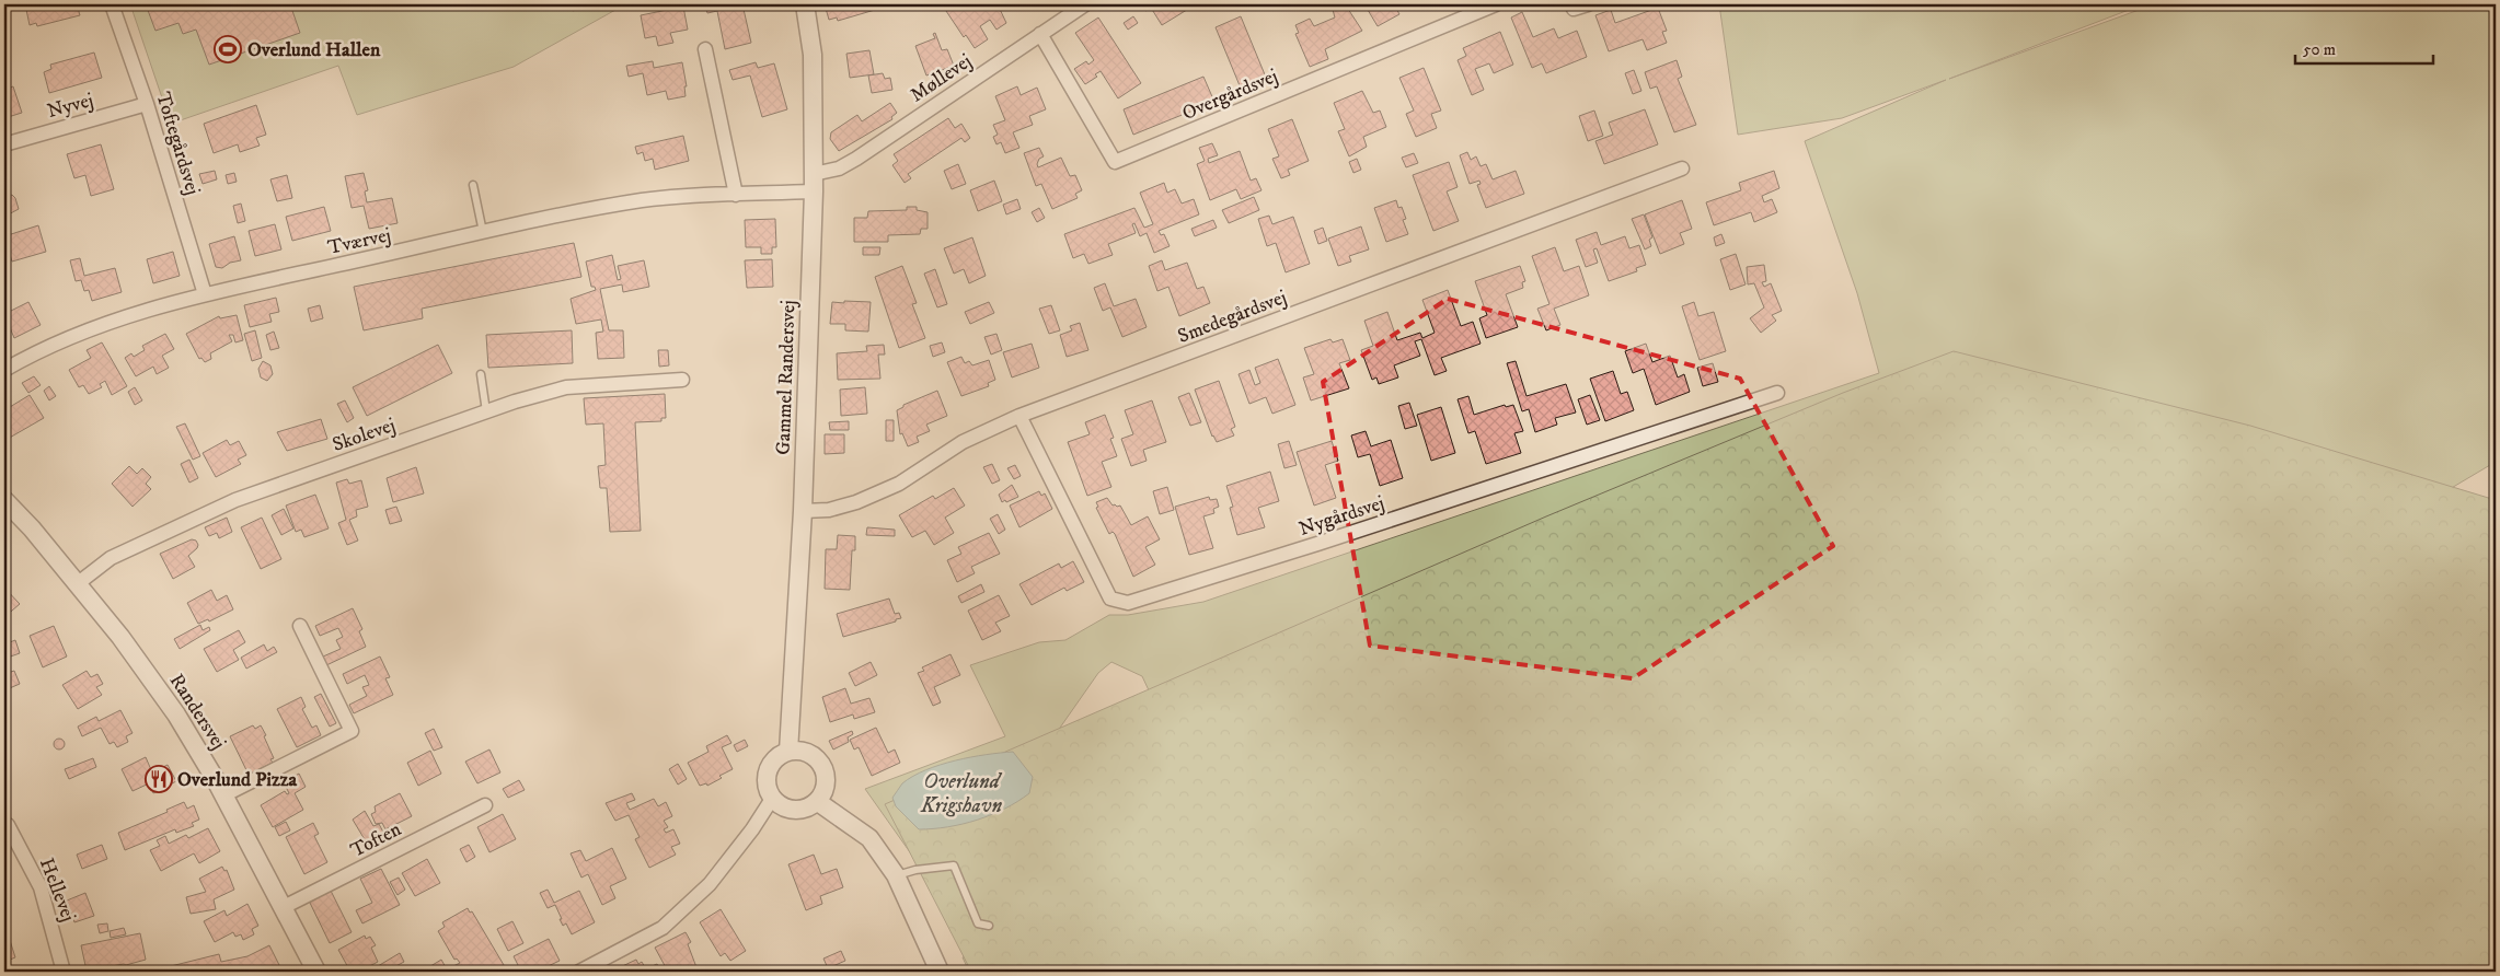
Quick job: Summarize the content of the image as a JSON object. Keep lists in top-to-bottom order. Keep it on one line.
{"streets":{"street":["Møllevej","Overgårdsvej","Nyvej","Toftegårdsvej","Tværvej","Smedegårdsvej","Gammel Randersvej","Skolevej","Nygårdsvej","Randersvej","Toften","Hellevej"]},"crossings":[["Møllevej","Overgårdsvej"],["Møllevej","Tværvej"],["Møllevej","Gammel Randersvej"],["Nyvej","Toftegårdsvej"],["Toftegårdsvej","Tværvej"],["Tværvej","Gammel Randersvej"],["Smedegårdsvej","Gammel Randersvej"],["Smedegårdsvej","Nygårdsvej"],["Skolevej","Randersvej"],["Randersvej","Toften"]],"water":["Overlund Krigshavn"],"places":{"sports":["Overlund Hallen"],"restaurant":["Overlund Pizza"]},"scale_bar":"50 m"}
